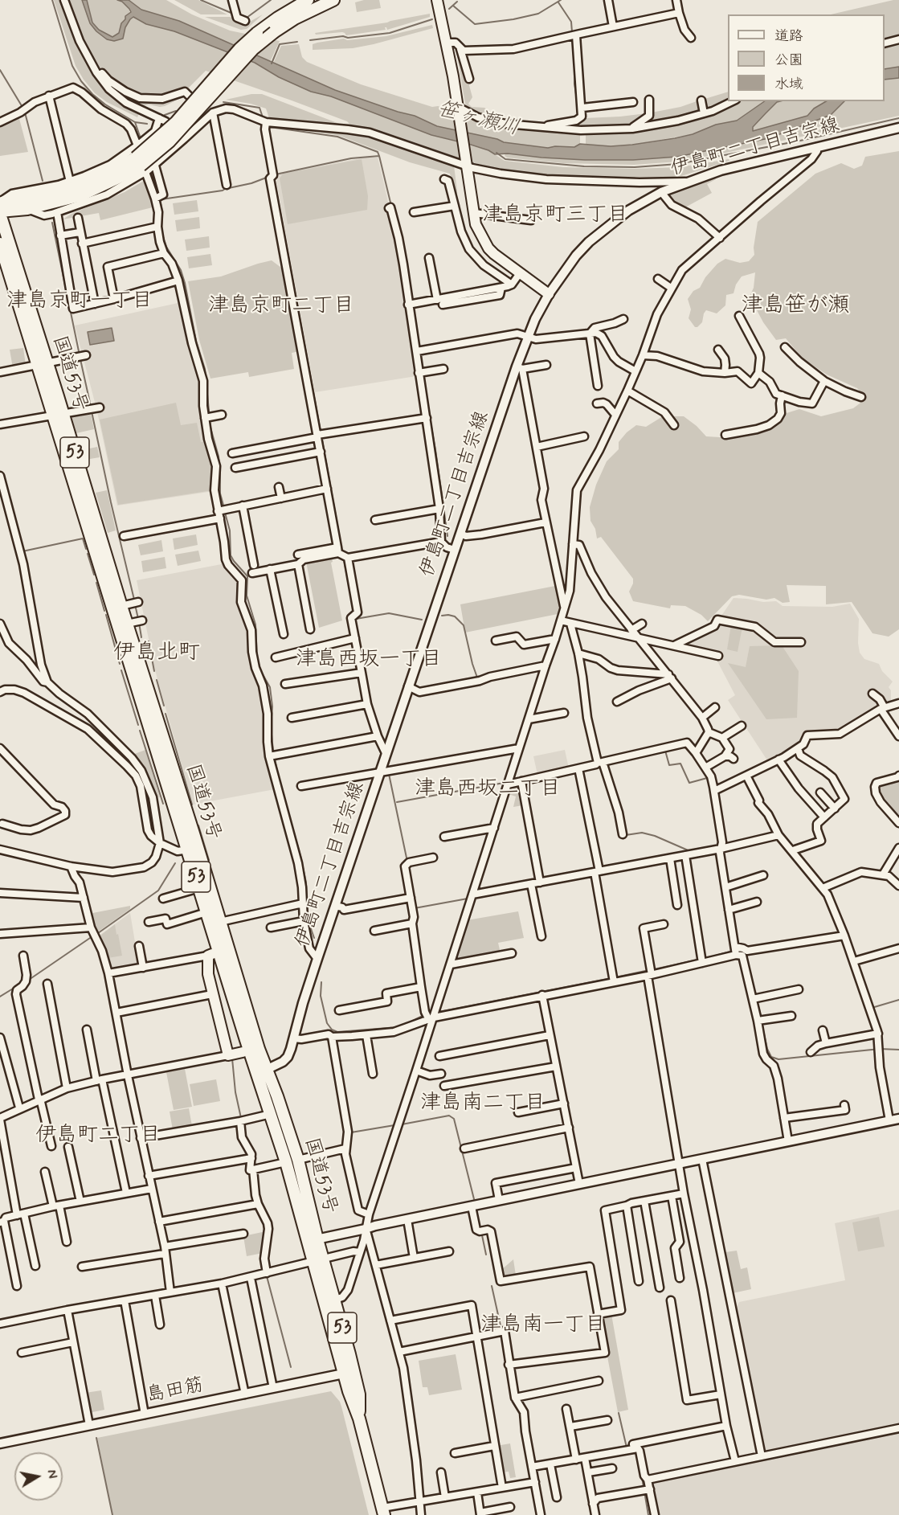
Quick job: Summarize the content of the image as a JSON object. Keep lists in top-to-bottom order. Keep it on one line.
{"streets":{"highway":["国道53号","53"],"street":["伊島町二丁目吉宗線","島田筋"]},"crossings":[["伊島町二丁目吉宗線","国道53号"],["国道53号","53"],["国道53号","島田筋"],["53","島田筋"]],"districts":["津島京町三丁目","津島京町一丁目","津島笹が瀬","津島京町二丁目","伊島北町","津島西坂一丁目","津島西坂二丁目","津島南二丁目","伊島町二丁目","津島南一丁目"],"water":["笹ヶ瀬川"],"legend":["道路","公園","水域"],"north":"right"}
